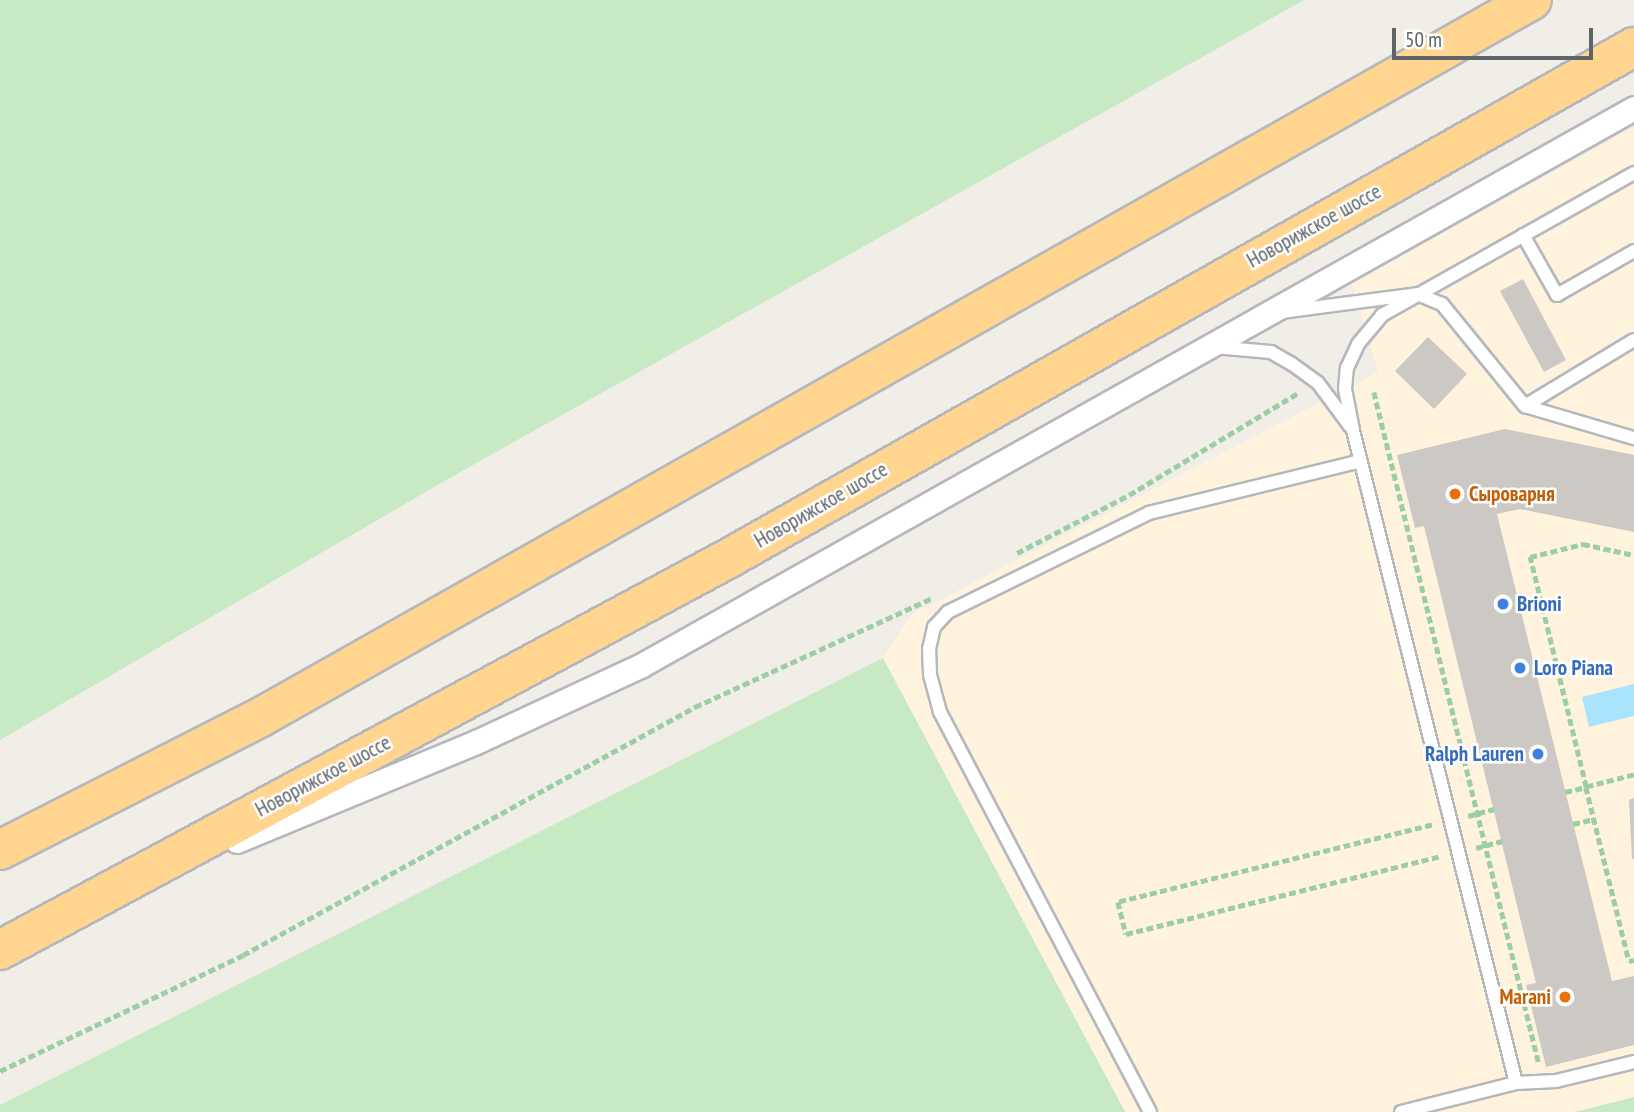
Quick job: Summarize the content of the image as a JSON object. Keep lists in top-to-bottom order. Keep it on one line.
{"streets":{"highway":["Новорижское шоссе"]},"places":["Сыроварня","Brioni","Loro Piana","Ralph Lauren","Marani"],"scale_bar":"50 m"}
